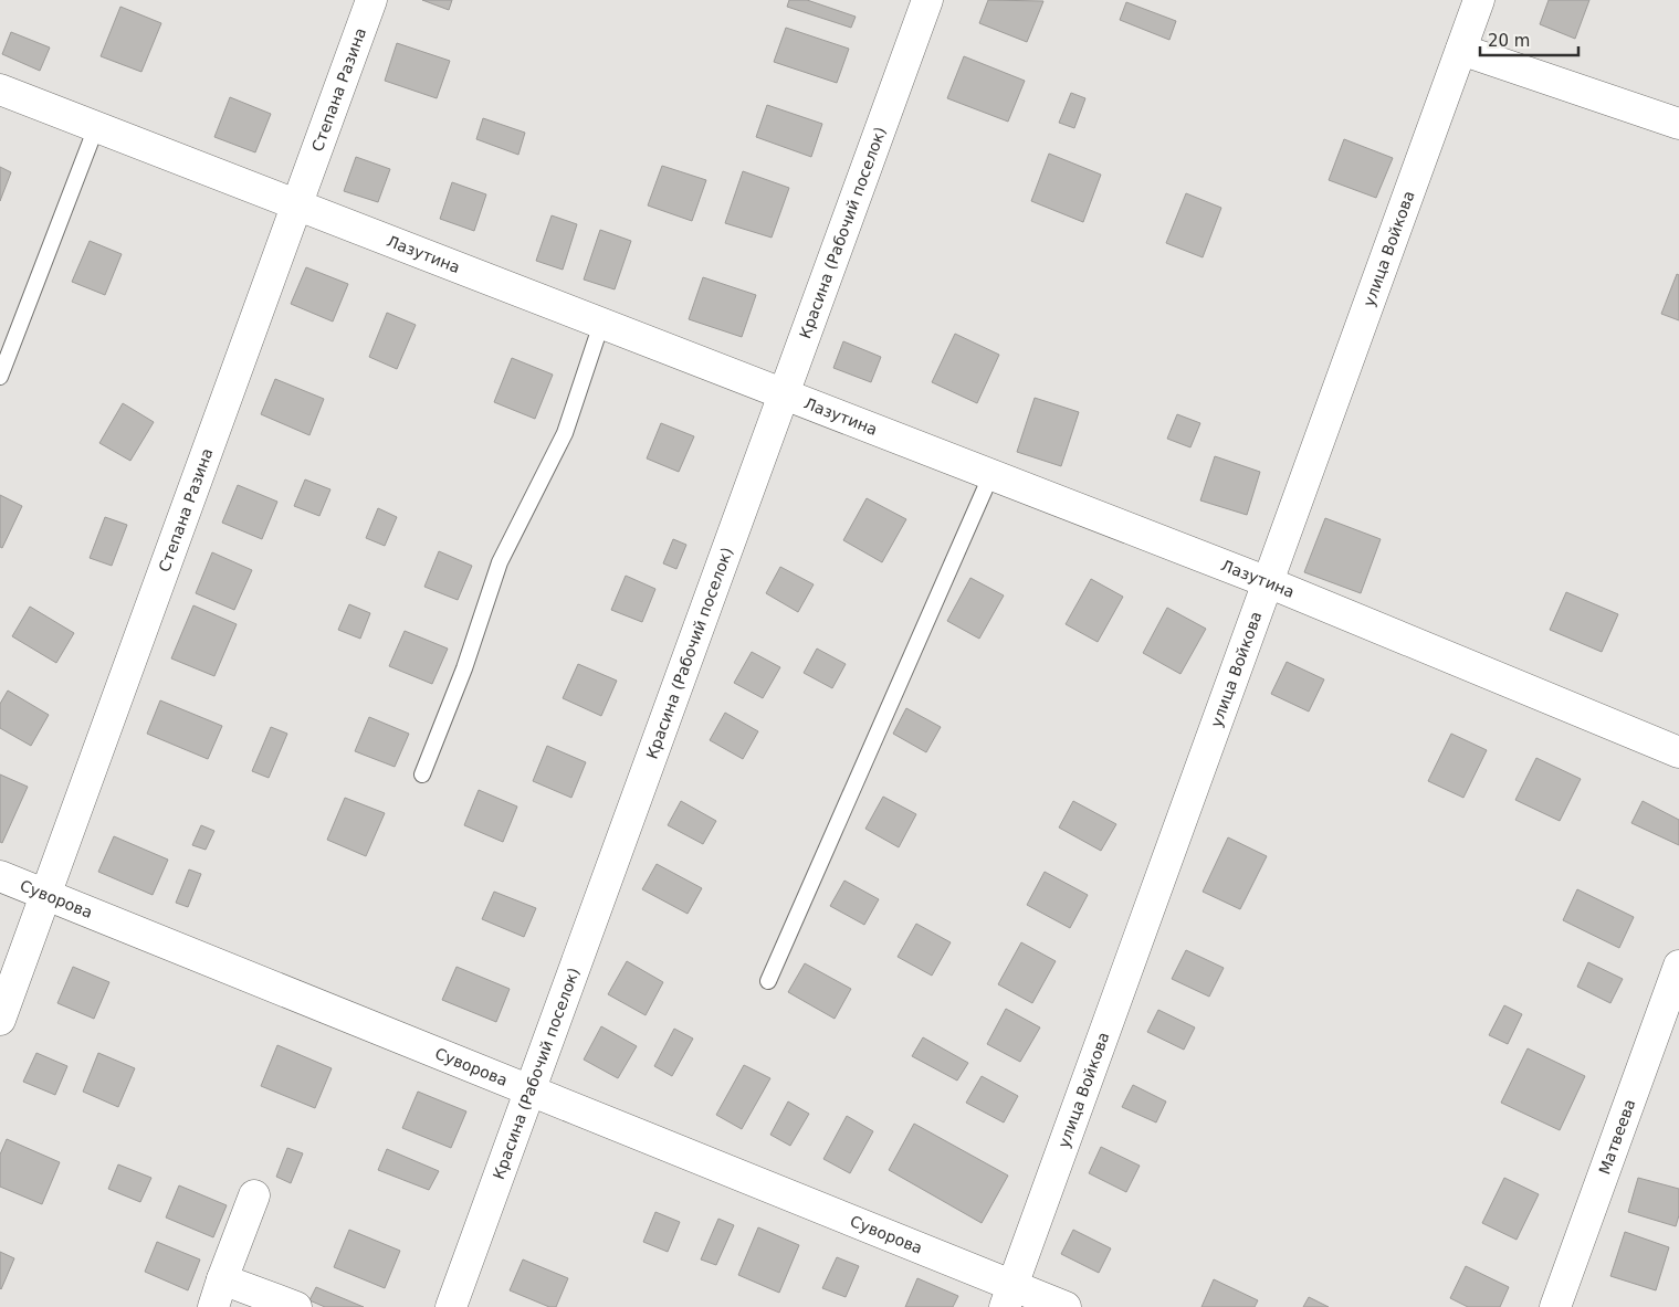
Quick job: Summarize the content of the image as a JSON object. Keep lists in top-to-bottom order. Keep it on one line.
{"streets":{"street":["Степана Разина","Красина (Рабочий поселок)","улица Войкова","Лазутина","Суворова","Матвеева"]},"crossings":[["Степана Разина","Лазутина"],["Степана Разина","Суворова"],["Красина (Рабочий поселок)","Лазутина"],["Красина (Рабочий поселок)","Суворова"],["улица Войкова","Лазутина"],["улица Войкова","Суворова"]],"scale_bar":"20 m"}
